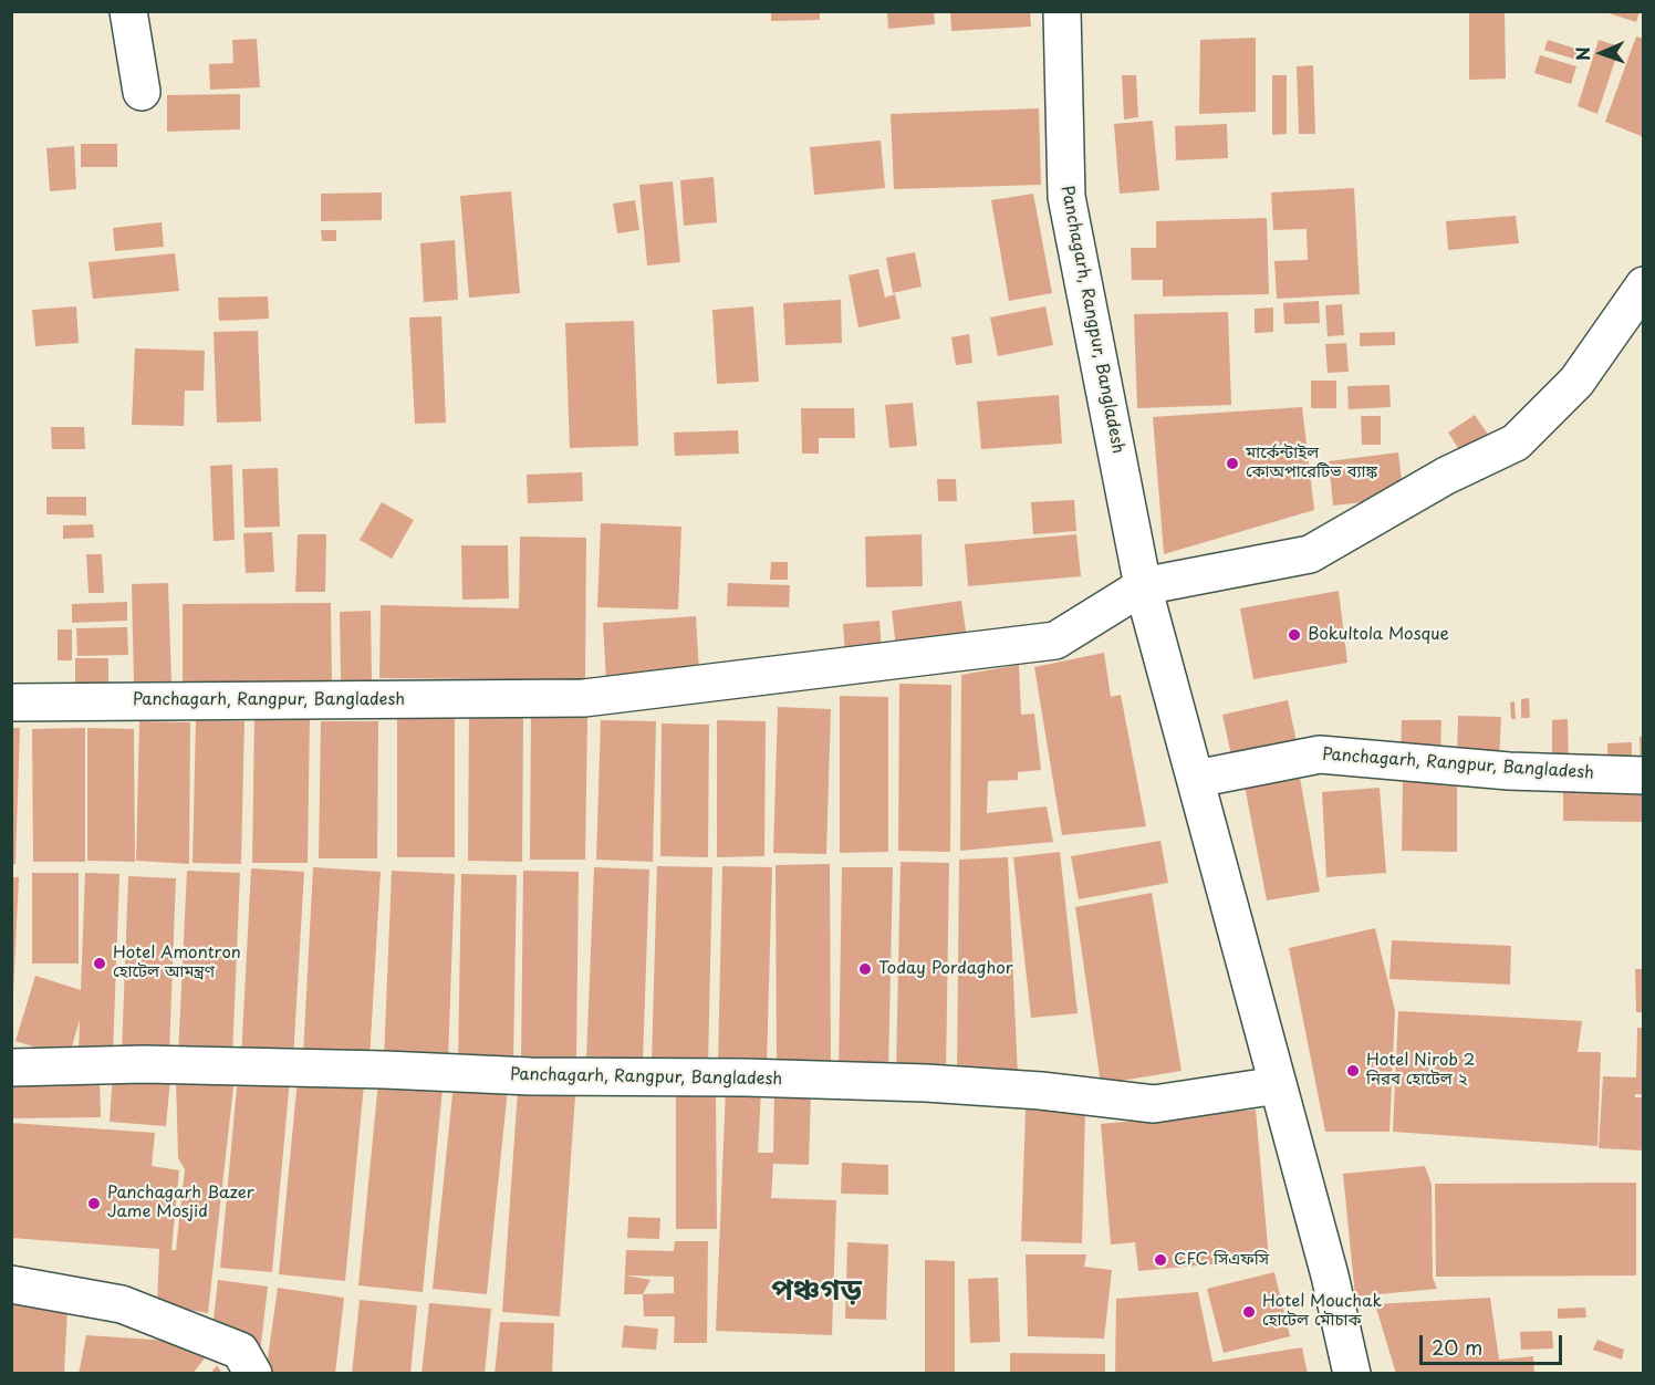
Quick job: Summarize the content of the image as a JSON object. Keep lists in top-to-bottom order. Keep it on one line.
{"streets":{"street":["Panchagarh, Rangpur, Bangladesh"]},"districts":["পঞ্চগড়"],"places":["মার্কেন্টাইল কোঅপারেটিভ ব্যাঙ্ক","Bokultola Mosque","Hotel Amontron হোটেল আমন্ত্রণ","Today Pordaghor","Hotel Nirob 2 নিরব হোটেল ২","Panchagarh Bazer Jame Mosjid","CFC সিএফসি","Hotel Mouchak হোটেল মৌচাক"],"scale_bar":"20 m","north":"left"}
